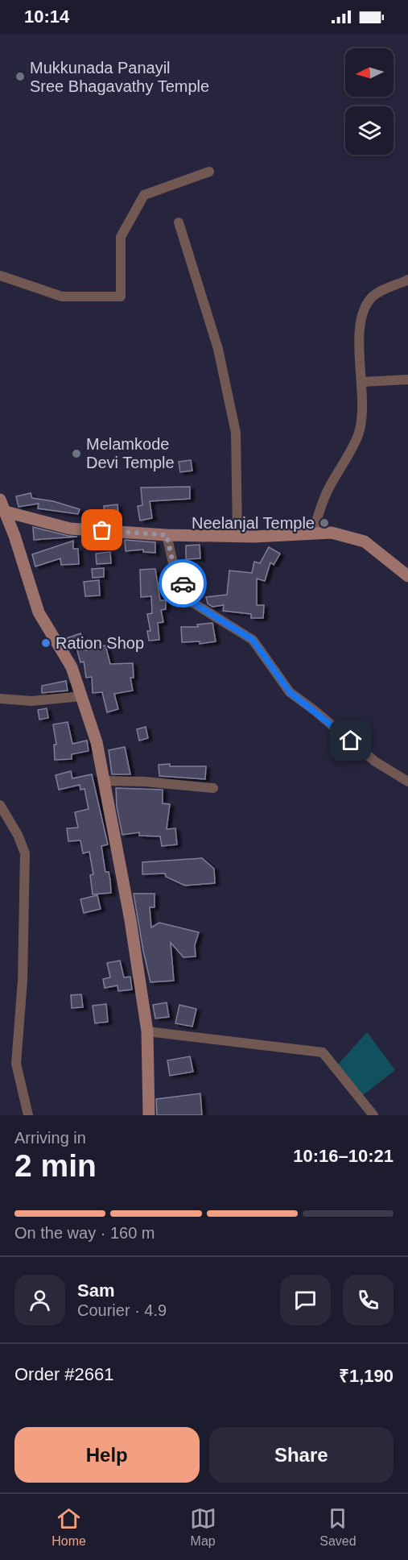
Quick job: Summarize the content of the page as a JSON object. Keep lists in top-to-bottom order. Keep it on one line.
{"places":["Mukkunada Panayil Sree Bhagavathy Temple","Melamkode Devi Temple","Neelanjal Temple","Ration Shop"],"north":"left","page":{"status":"10:14","heading":["2 min","Arriving in","10:16–10:21"],"panel":["Sam","Courier · 4.9","Order #2661","₹1,190"],"bar":"On the way · 160 m","buttons":["Help","Share"],"tabs":["Home","Map","Saved"]}}
